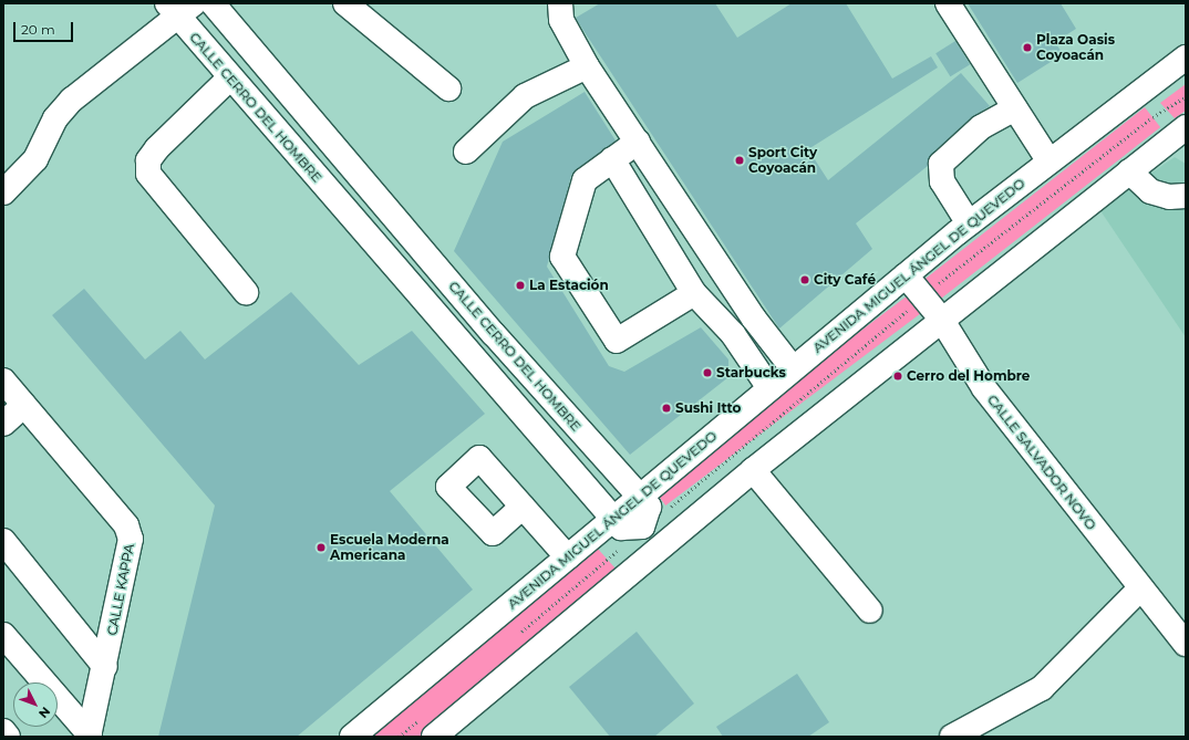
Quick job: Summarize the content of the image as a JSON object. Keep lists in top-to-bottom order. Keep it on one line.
{"streets":{"street":["CALLE CERRO DEL HOMBRE","AVENIDA MIGUEL ÁNGEL DE QUEVEDO","CALLE SALVADOR NOVO","CALLE KAPPA"]},"crossings":[["CALLE CERRO DEL HOMBRE","AVENIDA MIGUEL ÁNGEL DE QUEVEDO"],["AVENIDA MIGUEL ÁNGEL DE QUEVEDO","CALLE SALVADOR NOVO"]],"places":["Plaza Oasis Coyoacán","Sport City Coyoacán","City Café","La Estación","Starbucks","Cerro del Hombre","Sushi Itto","Escuela Moderna Americana"],"scale_bar":"20 m","north":"bottom right"}
